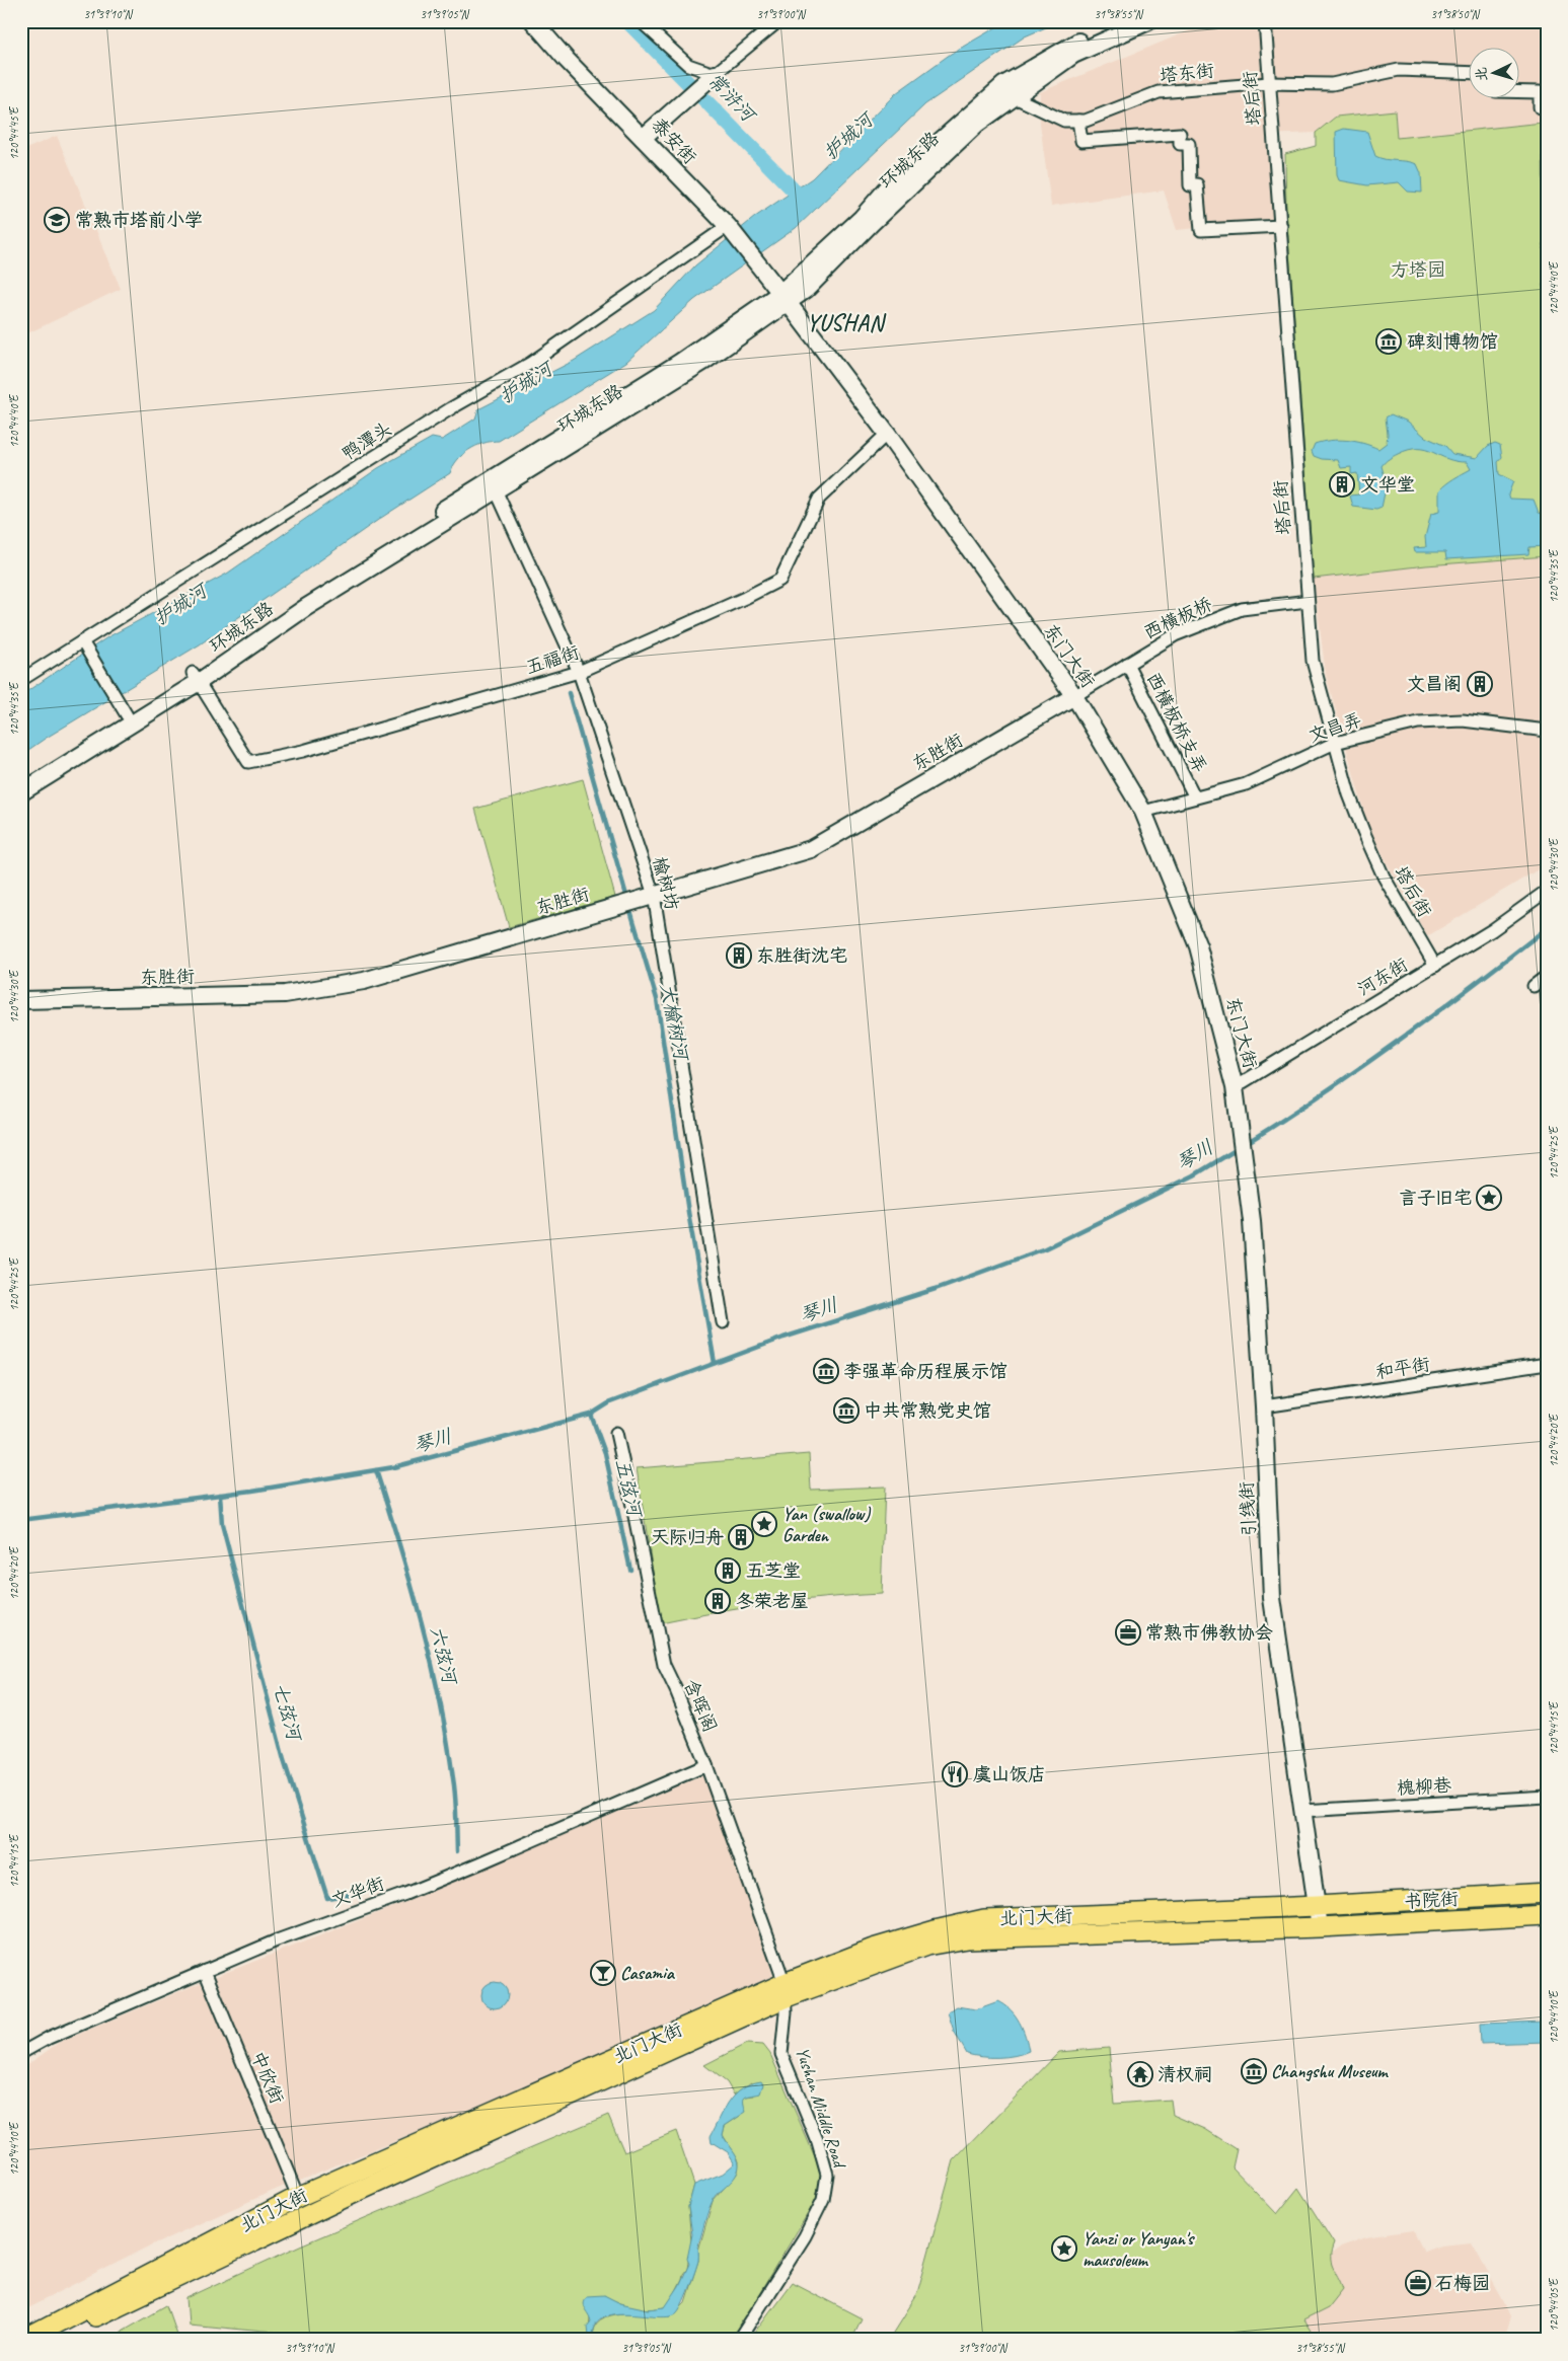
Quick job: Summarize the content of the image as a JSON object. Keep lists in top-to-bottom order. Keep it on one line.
{"streets":{"main road":["书院街","北门大街"],"street":["塔东街","塔后街","泰安街","环城东路","鸭潭头","西横板桥","东门大街","五福街","西横板桥支弄","文昌弄","东胜街","榆树坊","河东街","和平街","引线街","含晖阁","槐柳巷","文华街","中欣街","Yushan Middle Road"]},"crossings":[["塔东街","塔后街"],["塔东街","环城东路"],["塔后街","西横板桥"],["塔后街","文昌弄"],["塔后街","河东街"],["泰安街","环城东路"],["泰安街","鸭潭头"],["泰安街","东门大街"],["环城东路","东门大街"],["环城东路","五福街"],["环城东路","榆树坊"],["西横板桥","东门大街"],["西横板桥","西横板桥支弄"],["西横板桥","东胜街"],["东门大街","五福街"],["东门大街","文昌弄"],["东门大街","东胜街"],["东门大街","河东街"],["东门大街","引线街"],["五福街","榆树坊"],["西横板桥支弄","文昌弄"],["东胜街","榆树坊"],["河东街","引线街"],["和平街","引线街"],["引线街","槐柳巷"],["引线街","书院街"],["引线街","北门大街"],["含晖阁","文华街"],["含晖阁","北门大街"],["含晖阁","Yushan Middle Road"],["文华街","中欣街"],["书院街","北门大街"],["北门大街","中欣街"],["北门大街","Yushan Middle Road"]],"districts":["YUSHAN"],"water":["常浒河","护城河","大榆树河","琴川","五弦河","六弦河","七弦河"],"parks":["方塔园"],"places":{"school or university":["常熟市塔前小学"],"museum":["碑刻博物馆","李强革命历程展示馆","中共常熟党史馆","Changshu Museum"],"building":["文华堂","文昌阁","东胜街沈宅","天际归舟","五芝堂","冬荣老屋"],"place":["言子旧宅","Yan (swallow) Garden","Yanzi or Yanyan's mausoleum"],"office":["常熟市佛教协会","石梅园"],"restaurant":["虞山饭店"],"bar":["Casamia"],"temple":["清权祠"]},"north":"left","coordinates":["31°39'10\"N","31°39'05\"N","31°39'00\"N","31°38'55\"N","31°38'50\"N","120°44'45\"E","120°44'40\"E","120°44'35\"E","120°44'30\"E","120°44'25\"E","120°44'20\"E","120°44'15\"E","120°44'10\"E","120°44'05\"E"]}
